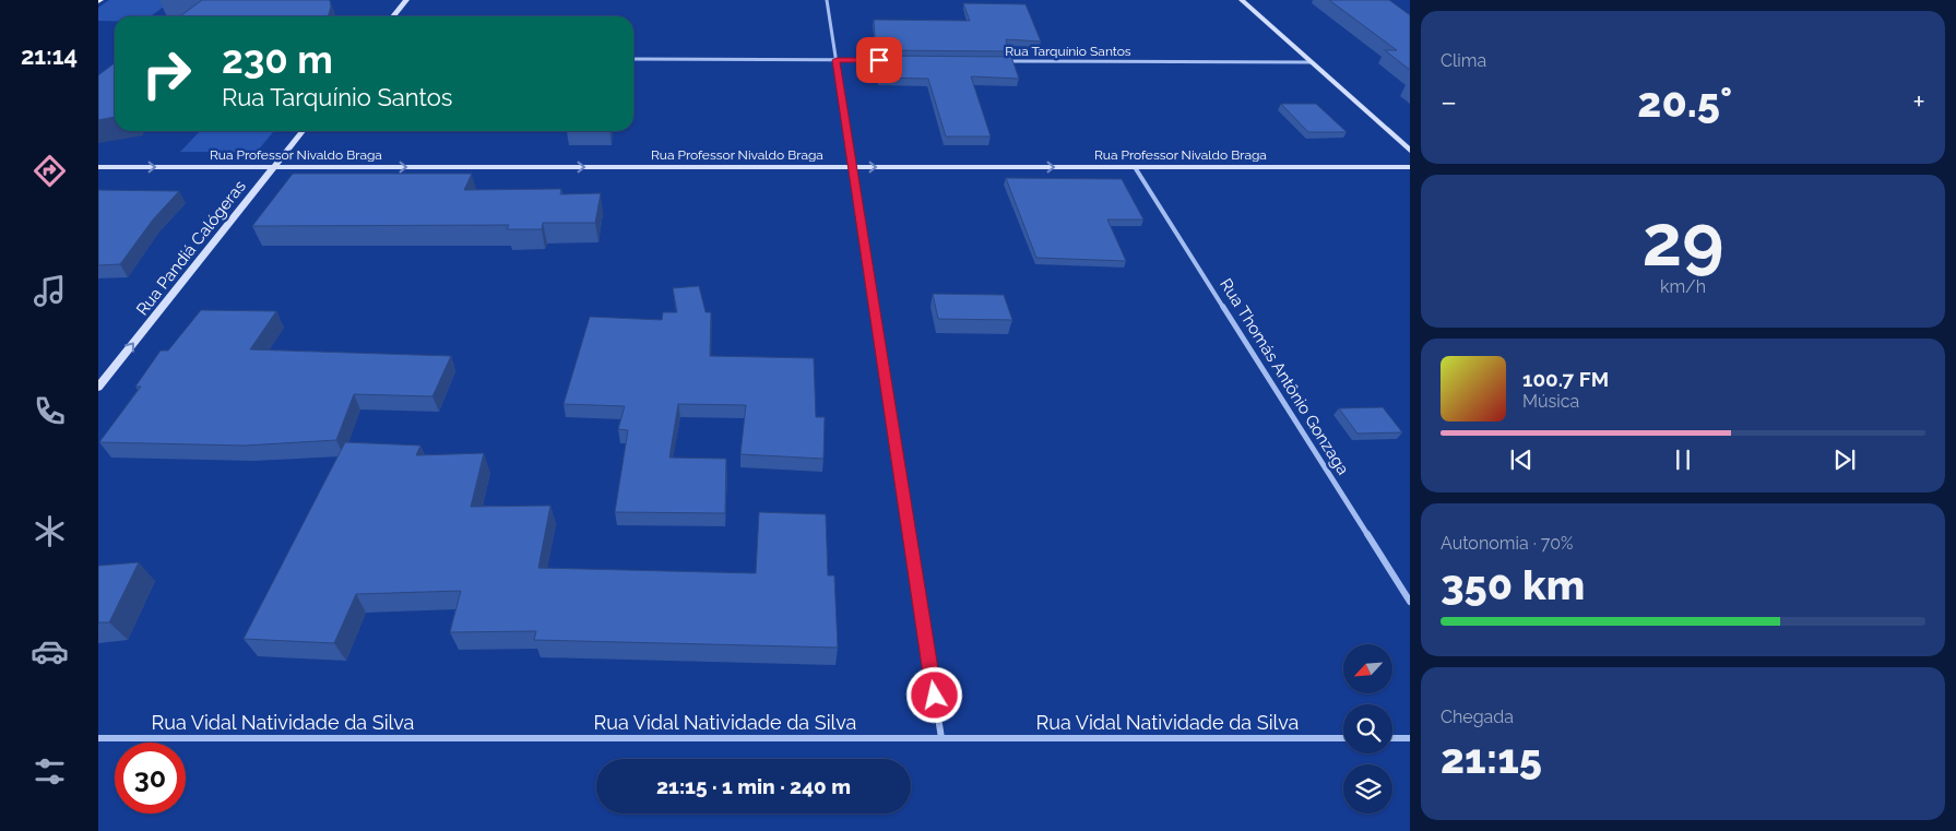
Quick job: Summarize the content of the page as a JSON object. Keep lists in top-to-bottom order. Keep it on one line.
{"streets":{"main road":["Rua Professor Nivaldo Braga","Rua Pandiá Calógeras"],"street":["Rua Tarquínio Santos","Rua Thomás Antônio Gonzaga","Rua Vidal Natividade da Silva"]},"crossings":[["Rua Professor Nivaldo Braga","Rua Pandiá Calógeras"],["Rua Professor Nivaldo Braga","Rua Thomás Antônio Gonzaga"]],"one_way":["Rua Professor Nivaldo Braga","Rua Pandiá Calógeras"],"north":"bottom left","page":{"tabs":"21:14","tile":["Clima",["29","km/h"],["Autonomia · 70%","350 km"],["Chegada","21:15"]],"turn":["230 m","Rua Tarquínio Santos"],"heat":["−","20.5°","+"],"song":["100.7 FM","Música"],"limit":"30","trip":"21:15 · 1 min · 240 m"}}
